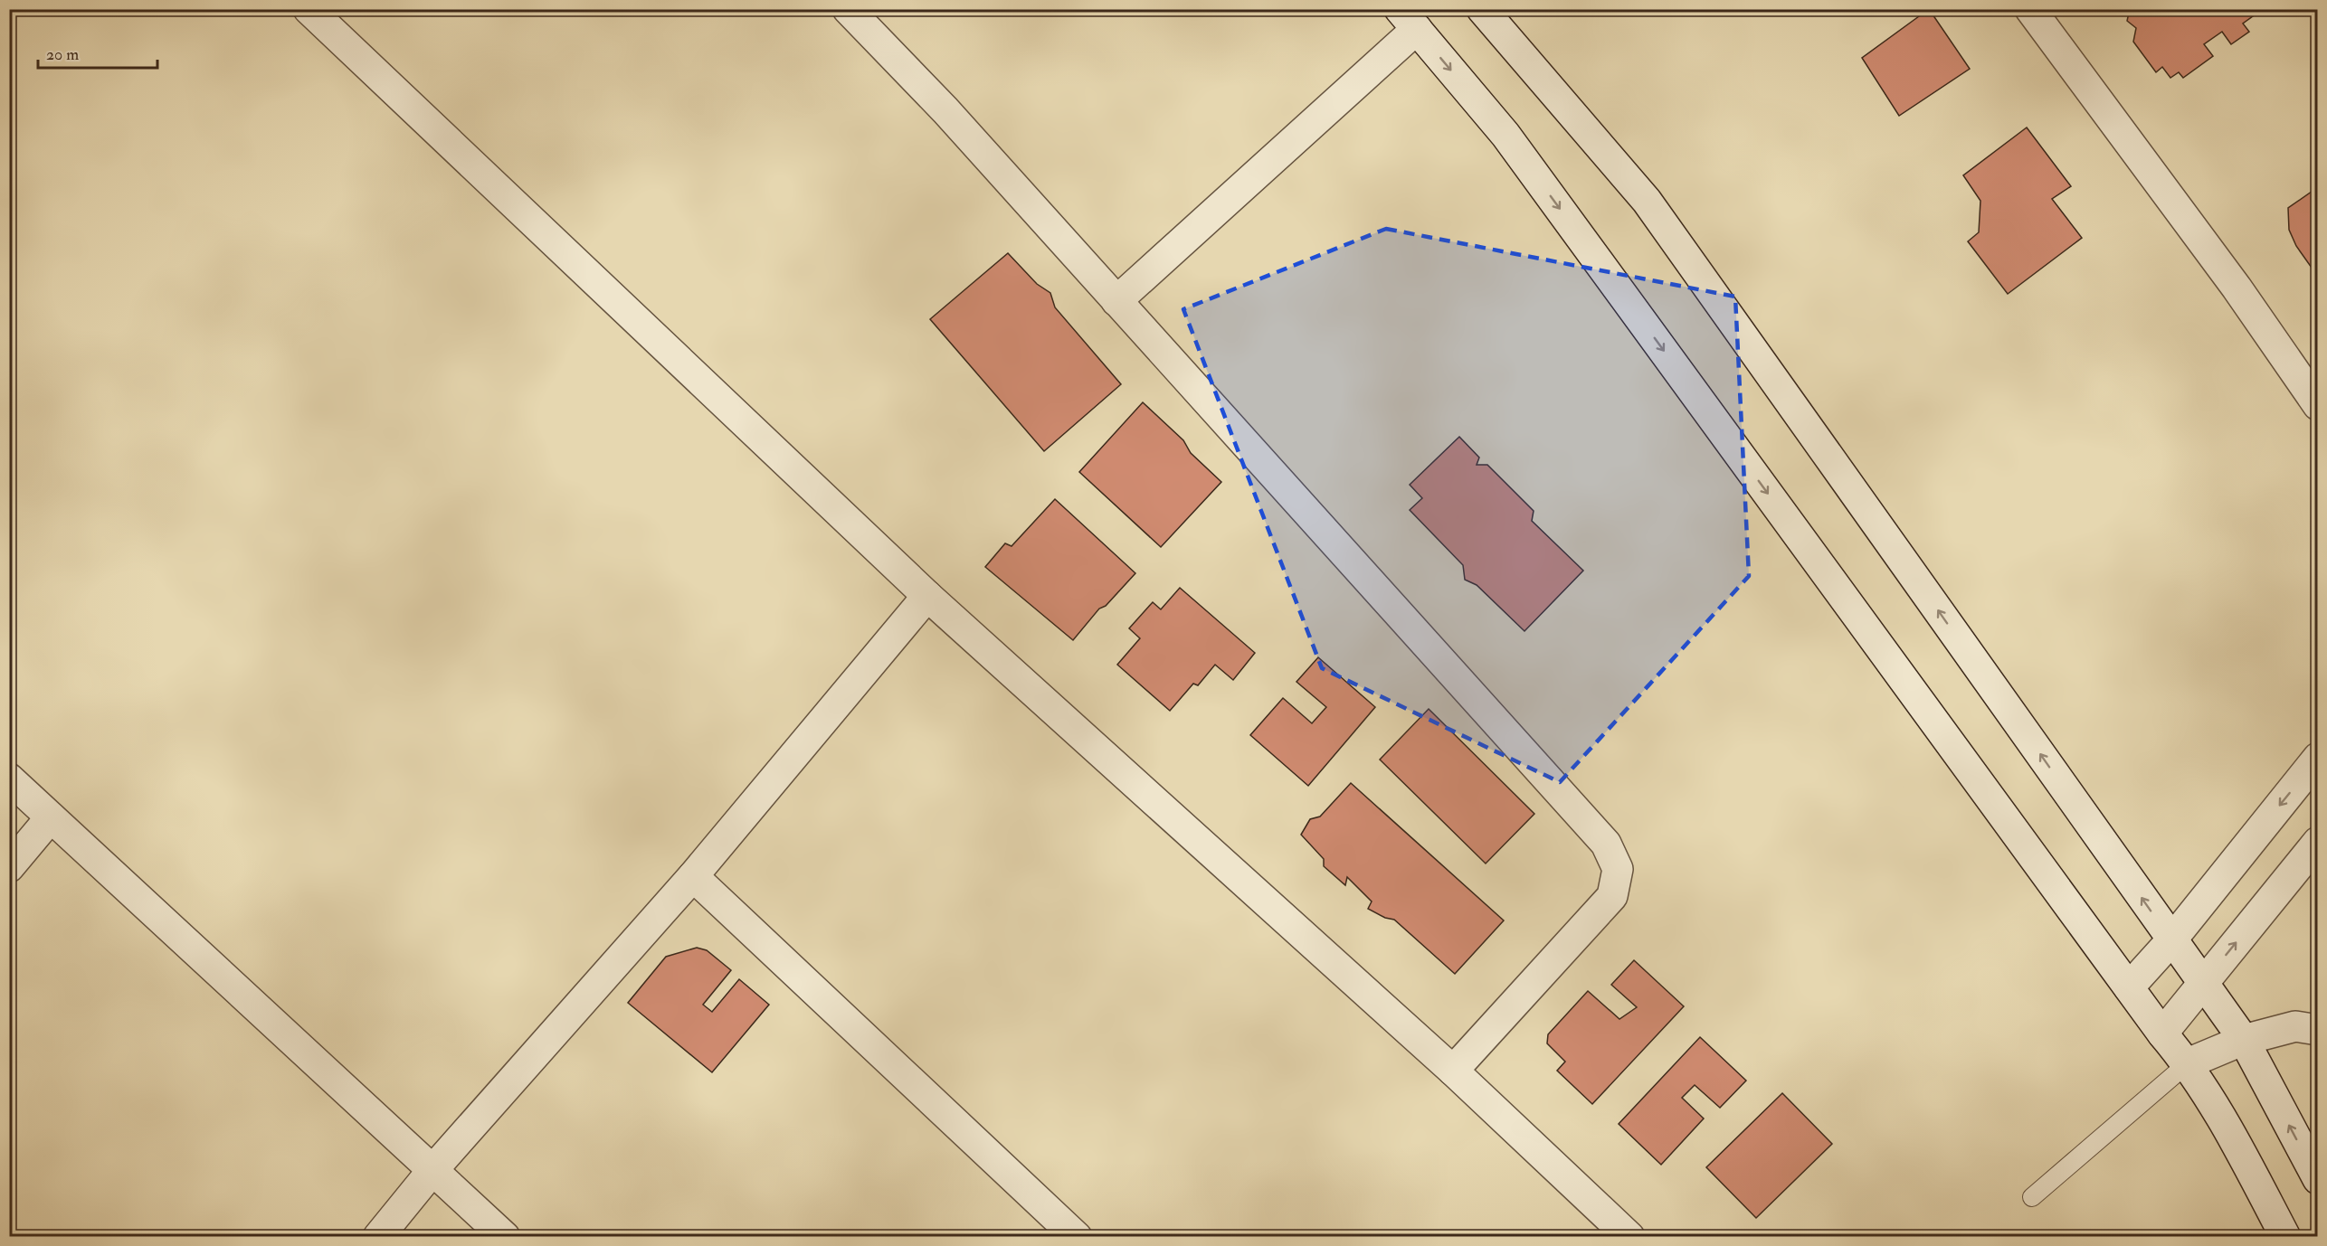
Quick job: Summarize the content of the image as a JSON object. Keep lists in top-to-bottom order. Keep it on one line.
{"scale_bar":"20 m"}
